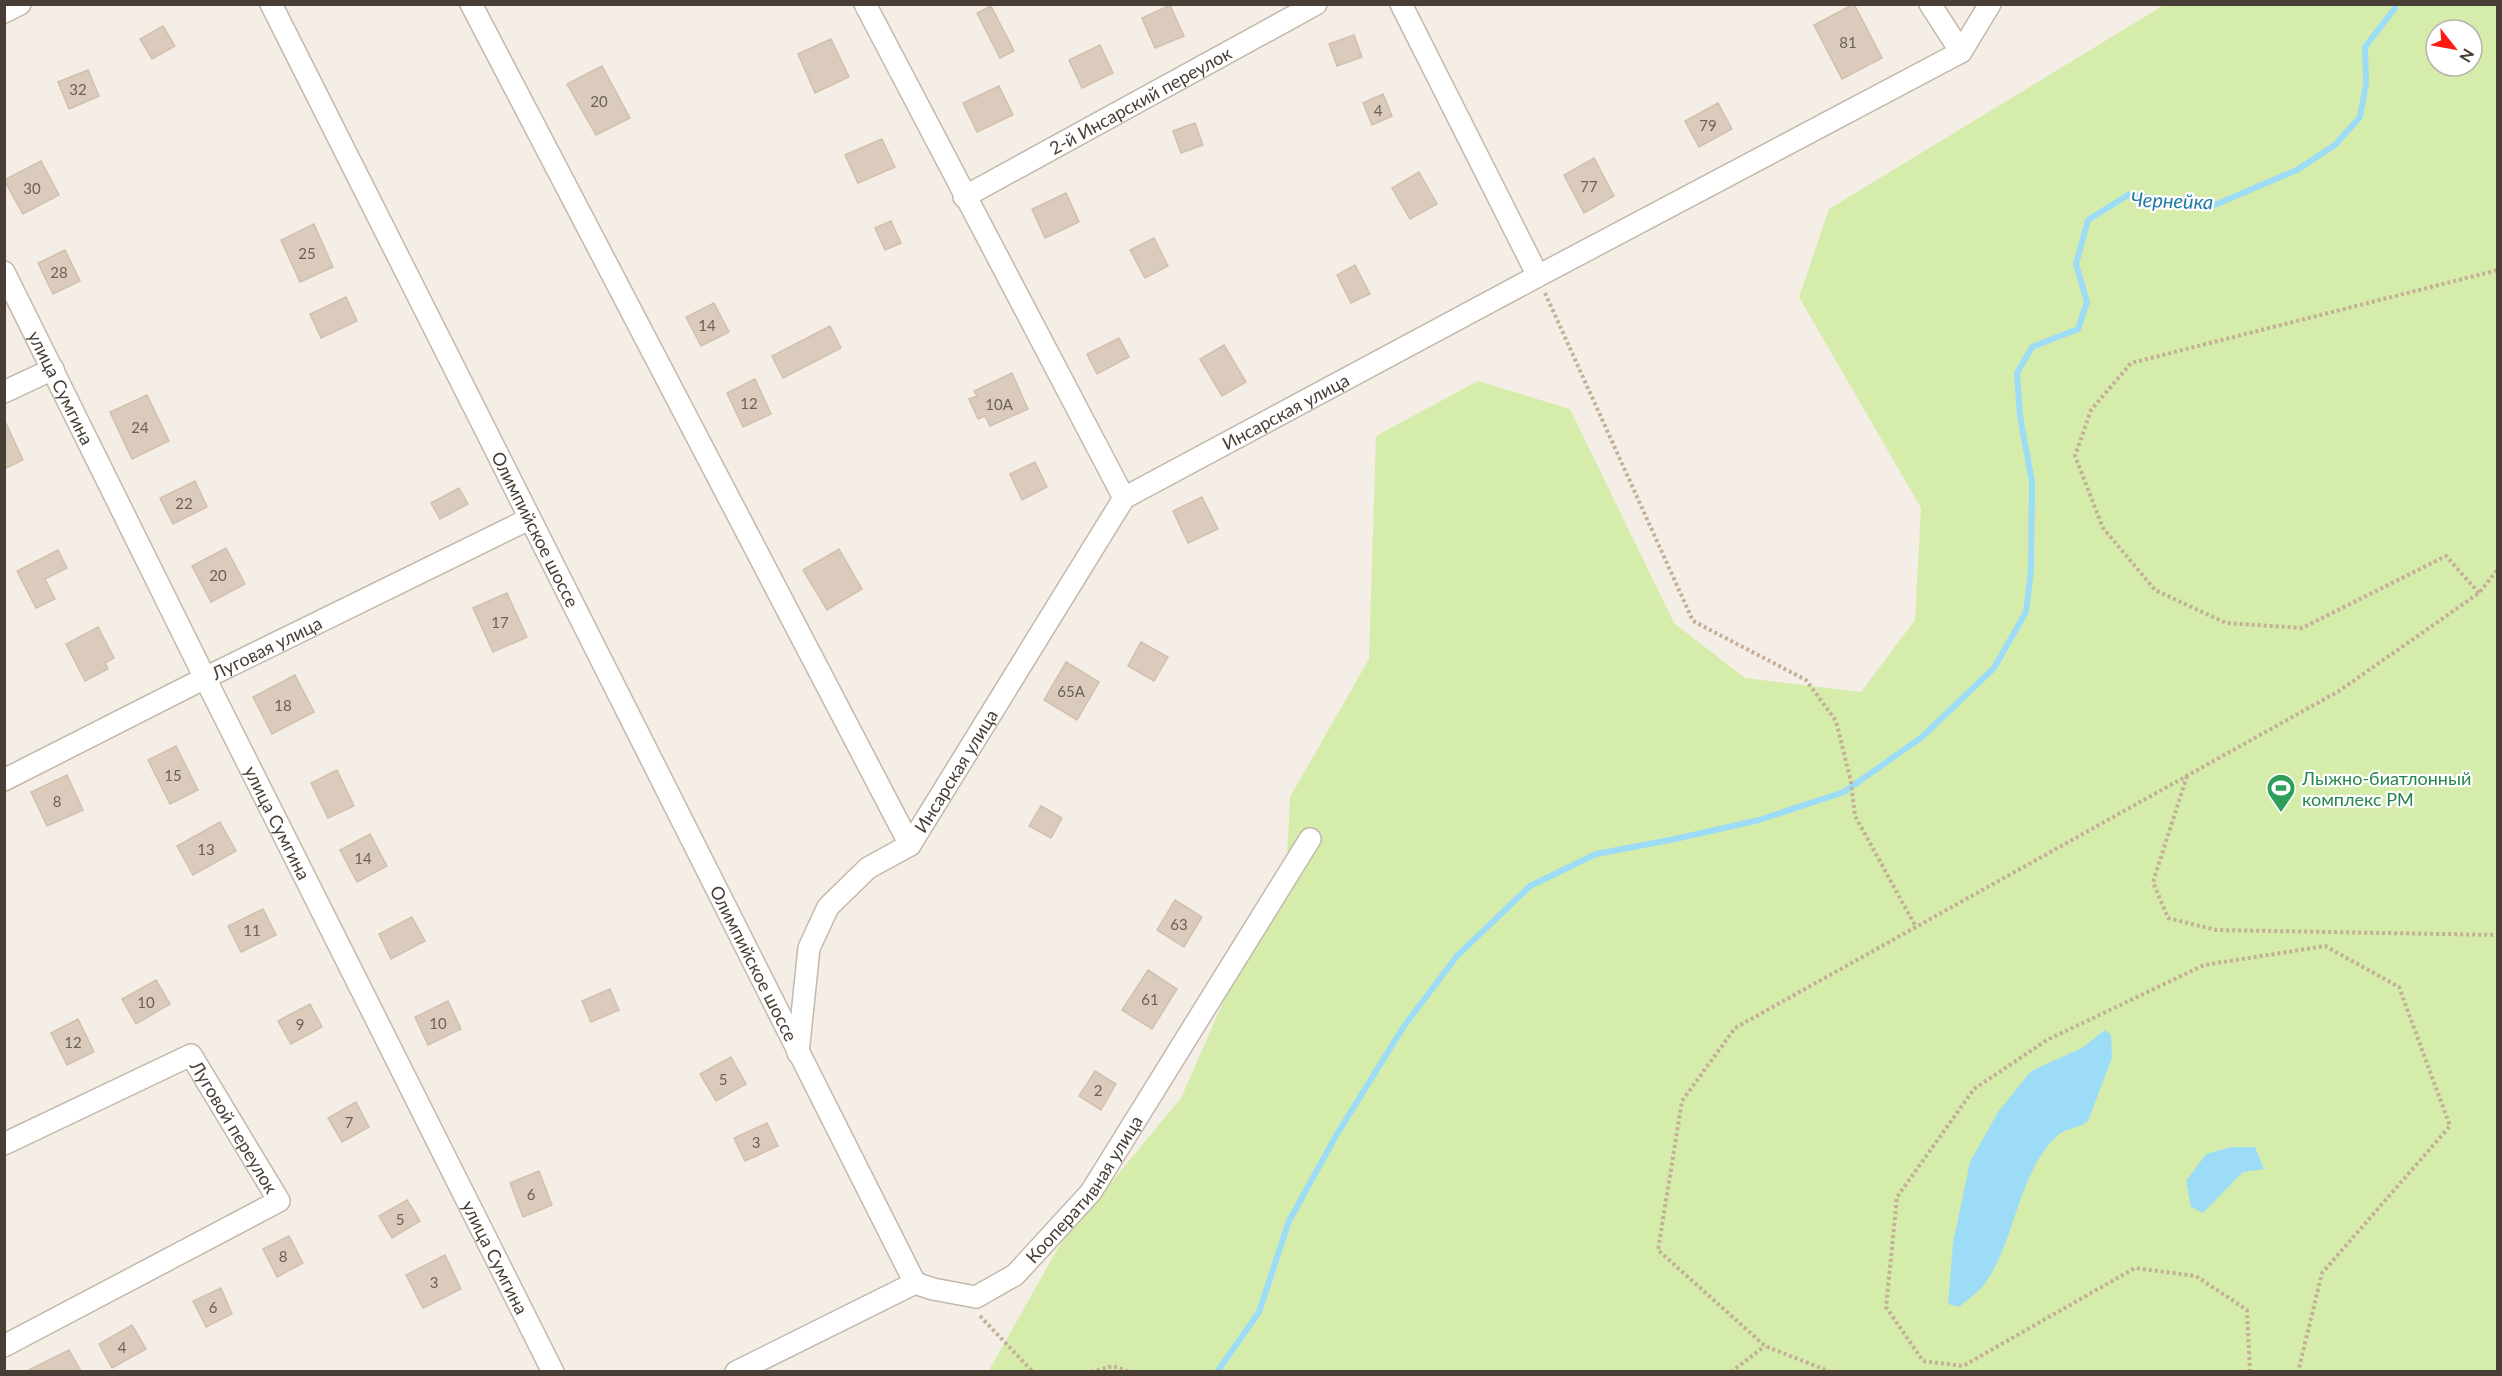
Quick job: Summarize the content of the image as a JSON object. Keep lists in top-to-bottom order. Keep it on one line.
{"streets":{"street":["2-й Инсарский переулок","улица Сумгина","Инсарская улица","Олимпийское шоссе","Луговая улица","Луговой переулок","Кооперативная улица"]},"crossings":[["улица Сумгина","Луговая улица"],["Олимпийское шоссе","Луговая улица"],["Олимпийское шоссе","Кооперативная улица"]],"water":["Чернейка"],"places":{"sports":["Лыжно-биатлонный комплекс РМ"]},"house_numbers":["81","32","20","4","79","77","30","25","28","14","12","10А","24","22","20","17","65А","18","15","8","13","14","63","11","61","10","10","9","12","5","2","7","3","6","5","8","3","6","4"],"north":"bottom right"}
